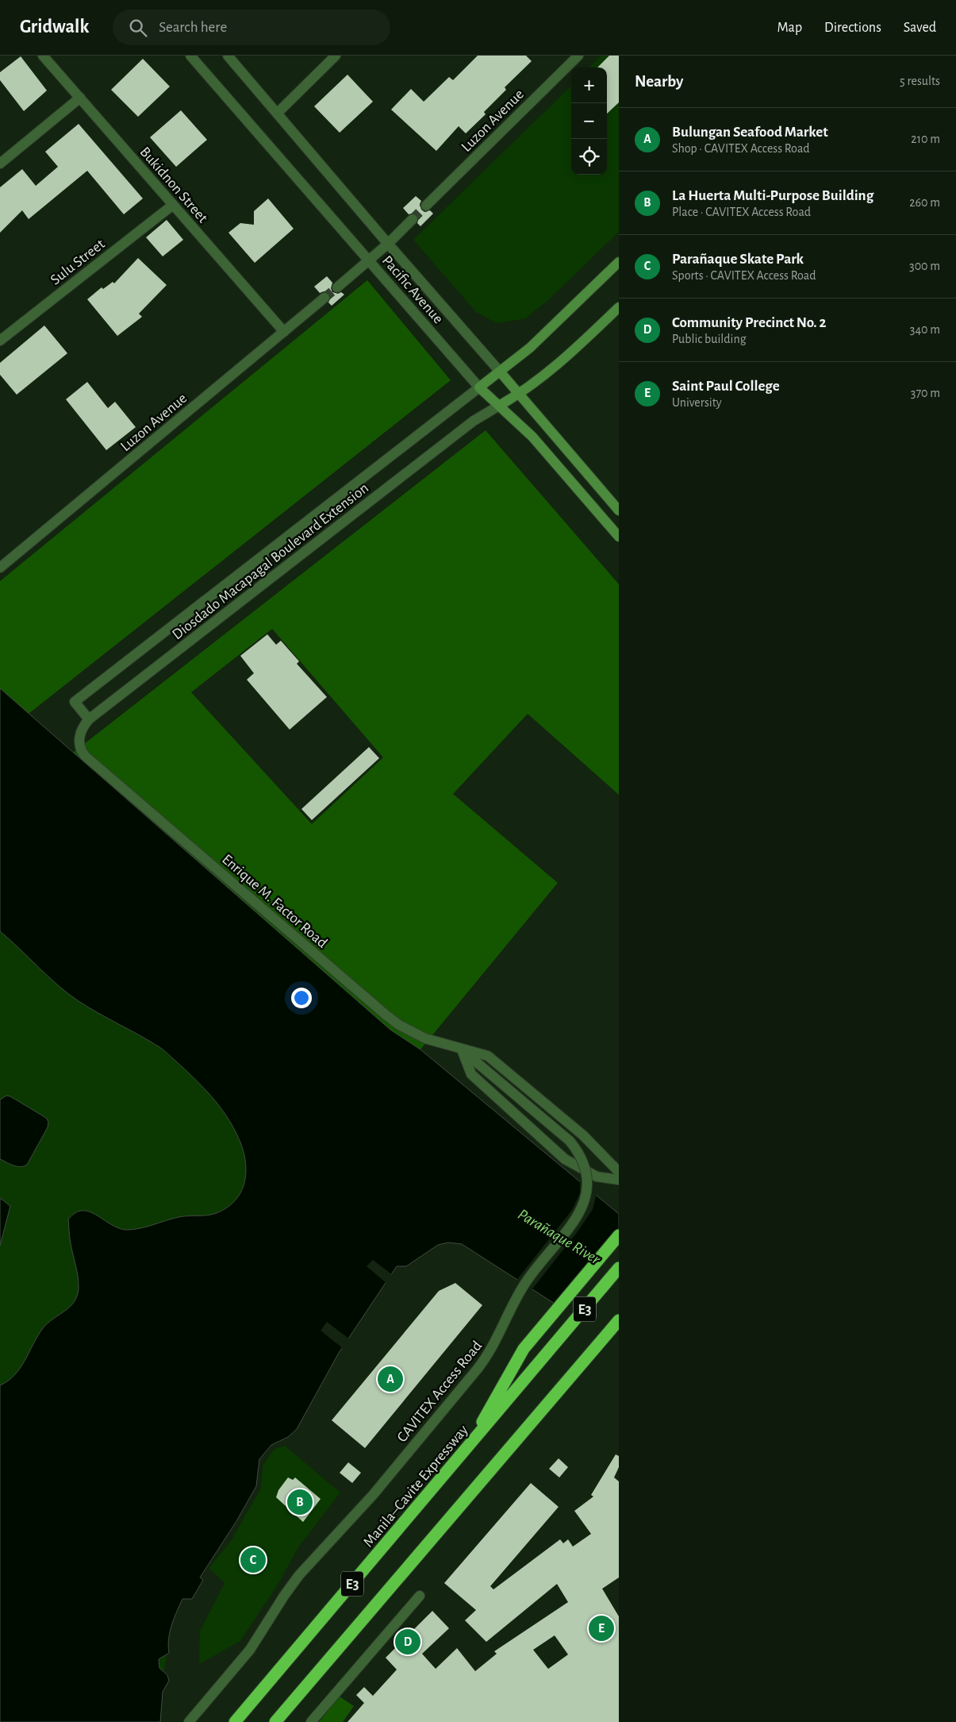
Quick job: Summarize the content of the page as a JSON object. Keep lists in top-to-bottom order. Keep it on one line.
{"streets":{"highway":["E3","Manila–Cavite Expressway"],"main road":["Pacific Avenue"],"street":["Luzon Avenue","Bukidnon Street","Sulu Street","Diosdado Macapagal Boulevard Extension","Enrique M. Factor Road","CAVITEX Access Road"]},"crossings":[["Luzon Avenue","Bukidnon Street"],["Bukidnon Street","Sulu Street"],["Pacific Avenue","Diosdado Macapagal Boulevard Extension"],["Diosdado Macapagal Boulevard Extension","Enrique M. Factor Road"],["Enrique M. Factor Road","CAVITEX Access Road"]],"water":["Parañaque River"],"page":{"header":"Gridwalk","search":"Search here","nav":["Map","Directions","Saved"],"heading":["Nearby","5 results"],"map_buttons":["+","−"],"list":[{"mark":"A","name":"Bulungan Seafood Market","note":"Shop · CAVITEX Access Road","value":"210 m"},{"mark":"B","name":"La Huerta Multi-Purpose Building","note":"Place · CAVITEX Access Road","value":"260 m"},{"mark":"C","name":"Parañaque Skate Park","note":"Sports · CAVITEX Access Road","value":"300 m"},{"mark":"D","name":"Community Precinct No. 2","note":"Public building","value":"340 m"},{"mark":"E","name":"Saint Paul College","note":"University","value":"370 m"}],"pins":["A","B","C","E","D"]}}
